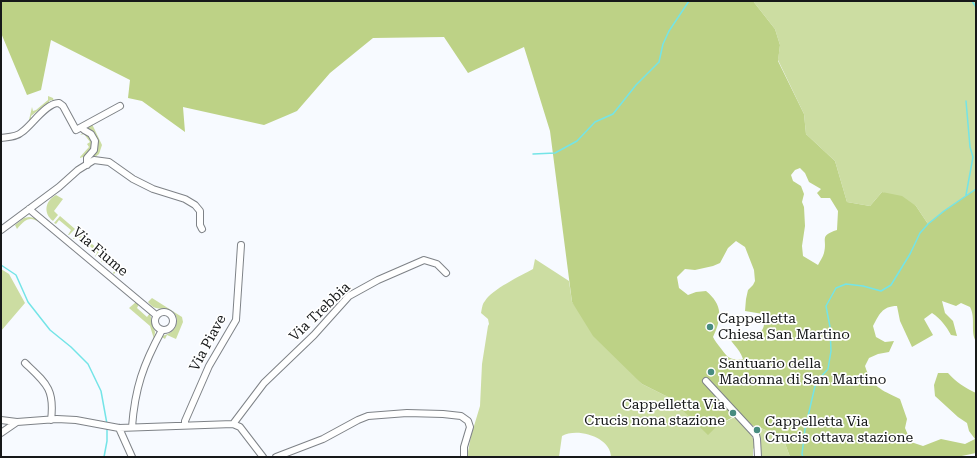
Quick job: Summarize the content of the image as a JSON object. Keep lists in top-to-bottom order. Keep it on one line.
{"streets":{"street":["Via Fiume","Via Trebbia","Via Piave"]},"places":["Cappelletta Chiesa San Martino","Santuario della Madonna di San Martino","Cappelletta Via Crucis nona stazione","Cappelletta Via Crucis ottava stazione"]}
